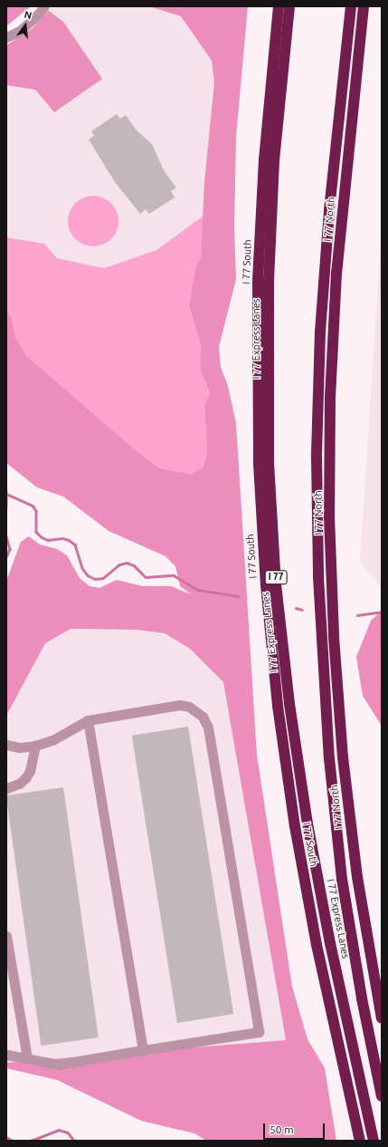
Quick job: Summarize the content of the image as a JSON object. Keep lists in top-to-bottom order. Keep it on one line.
{"streets":{"highway":["I 77 North","I 77 South","I 77 Express Lanes","I 77"]},"scale_bar":"50 m","north":"top"}
